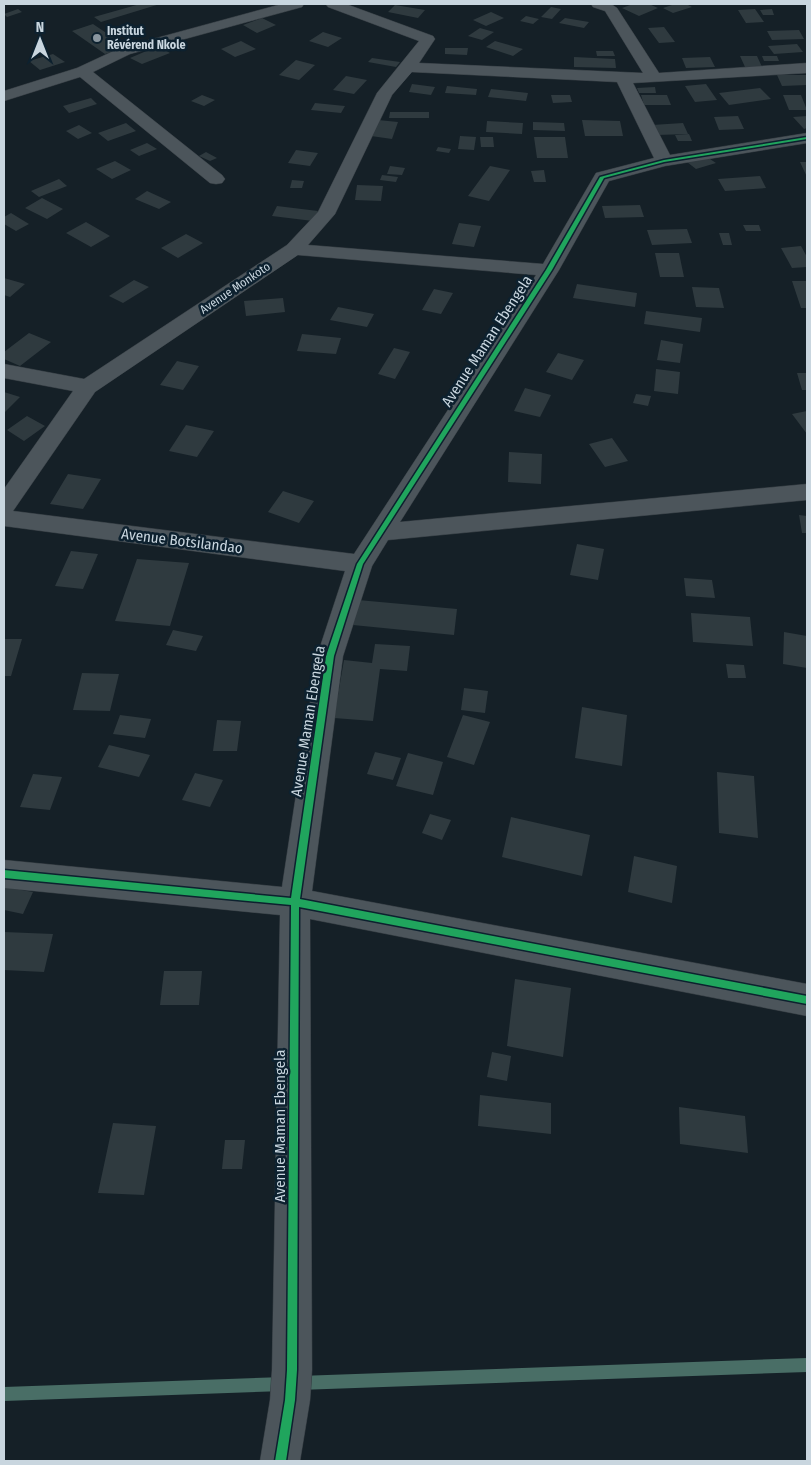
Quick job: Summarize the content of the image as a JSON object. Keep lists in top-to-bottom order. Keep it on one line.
{"streets":{"street":["Avenue Monkoto","Avenue Maman Ebengela","Avenue Botsilandao"]},"crossings":[["Avenue Maman Ebengela","Avenue Botsilandao"]],"places":["Institut Révérend Nkole"],"north":"top"}
